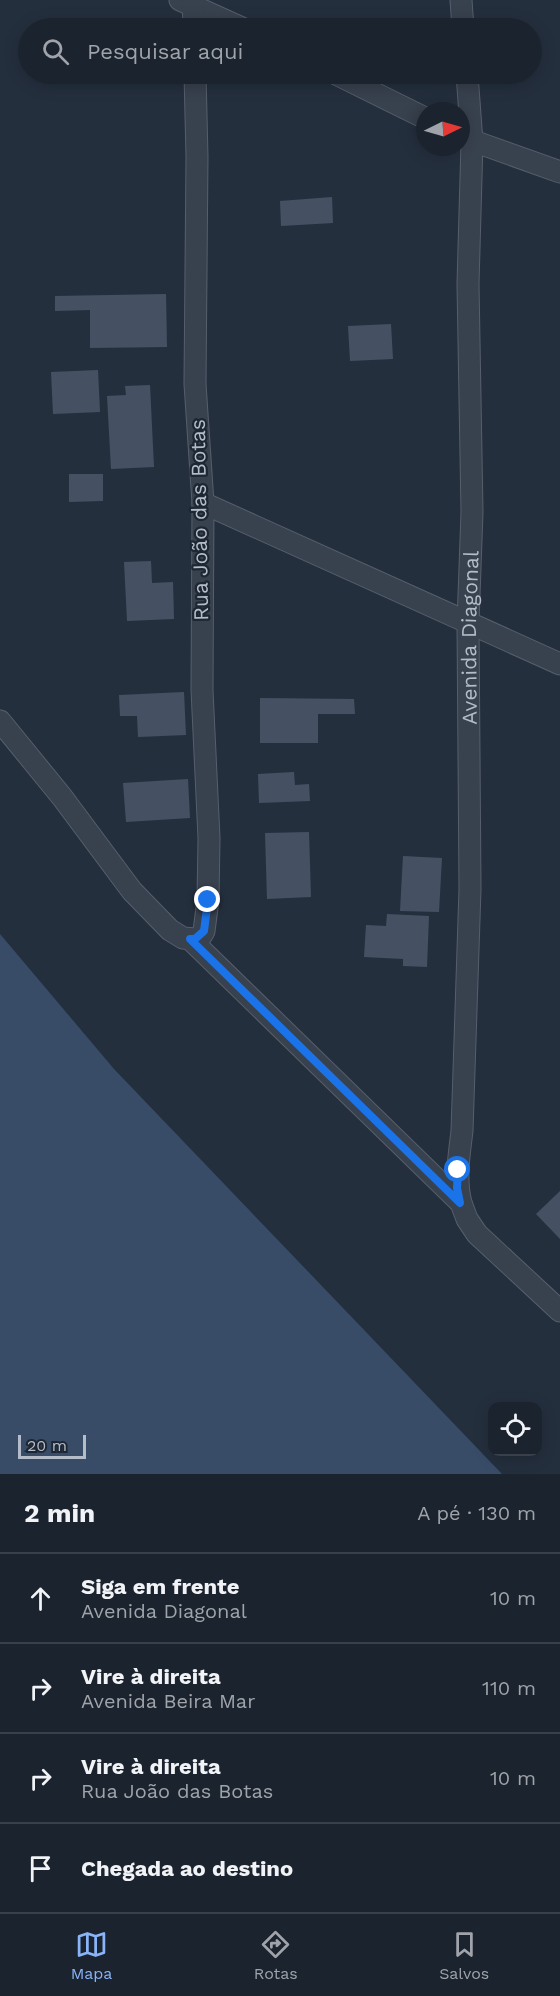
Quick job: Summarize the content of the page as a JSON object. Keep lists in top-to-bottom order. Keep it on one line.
{"streets":{"street":["Rua João das Botas","Avenida Diagonal"]},"scale_bar":"20 m","north":"right","page":{"search":"Pesquisar aqui","scale":"20 m","heading":["2 min","A pé · 130 m"],"list":[["Siga em frente","Avenida Diagonal","10 m"],["Vire à direita","Avenida Beira Mar","110 m"],["Vire à direita","Rua João das Botas","10 m"],"Chegada ao destino"],"nav":["Mapa","Rotas","Salvos"]}}
